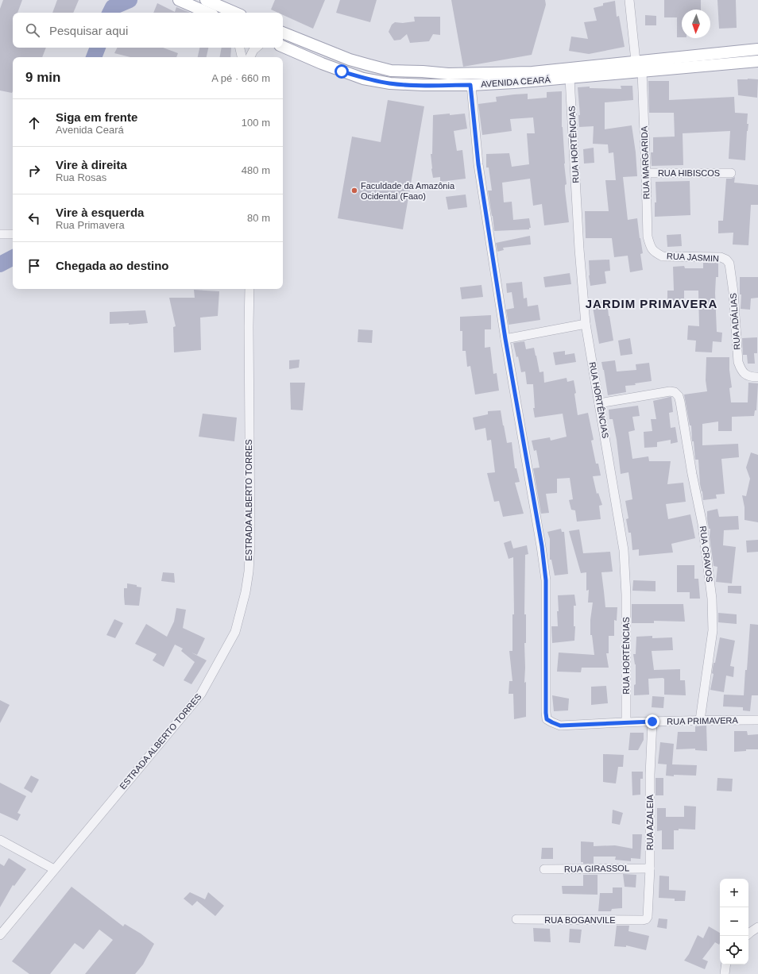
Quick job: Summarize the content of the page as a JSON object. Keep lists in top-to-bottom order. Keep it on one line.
{"streets":{"main road":["AVENIDA CEARÁ"],"street":["RUA HORTÊNCIAS","RUA MARGARIDA","RUA HIBISCOS","RUA JASMIN","RUA ADÁLIAS","ESTRADA ALBERTO TORRES","RUA CRAVOS","RUA PRIMAVERA","RUA AZALEIA","RUA GIRASSOL","RUA BOGANVILE"]},"crossings":[["AVENIDA CEARÁ","RUA HORTÊNCIAS"],["AVENIDA CEARÁ","RUA MARGARIDA"],["RUA HORTÊNCIAS","RUA CRAVOS"],["RUA HORTÊNCIAS","RUA PRIMAVERA"],["RUA MARGARIDA","RUA HIBISCOS"],["RUA MARGARIDA","RUA JASMIN"],["RUA JASMIN","RUA ADÁLIAS"],["RUA CRAVOS","RUA PRIMAVERA"],["RUA PRIMAVERA","RUA AZALEIA"],["RUA AZALEIA","RUA GIRASSOL"],["RUA AZALEIA","RUA BOGANVILE"]],"districts":["JARDIM PRIMAVERA"],"places":["Faculdade da Amazônia Ocidental (Faao)"],"north":"bottom","page":{"search":"Pesquisar aqui","heading":["9 min","A pé · 660 m"],"list":[["Siga em frente","Avenida Ceará","100 m"],["Vire à direita","Rua Rosas","480 m"],["Vire à esquerda","Rua Primavera","80 m"],"Chegada ao destino"],"map_buttons":["+","−"]}}
